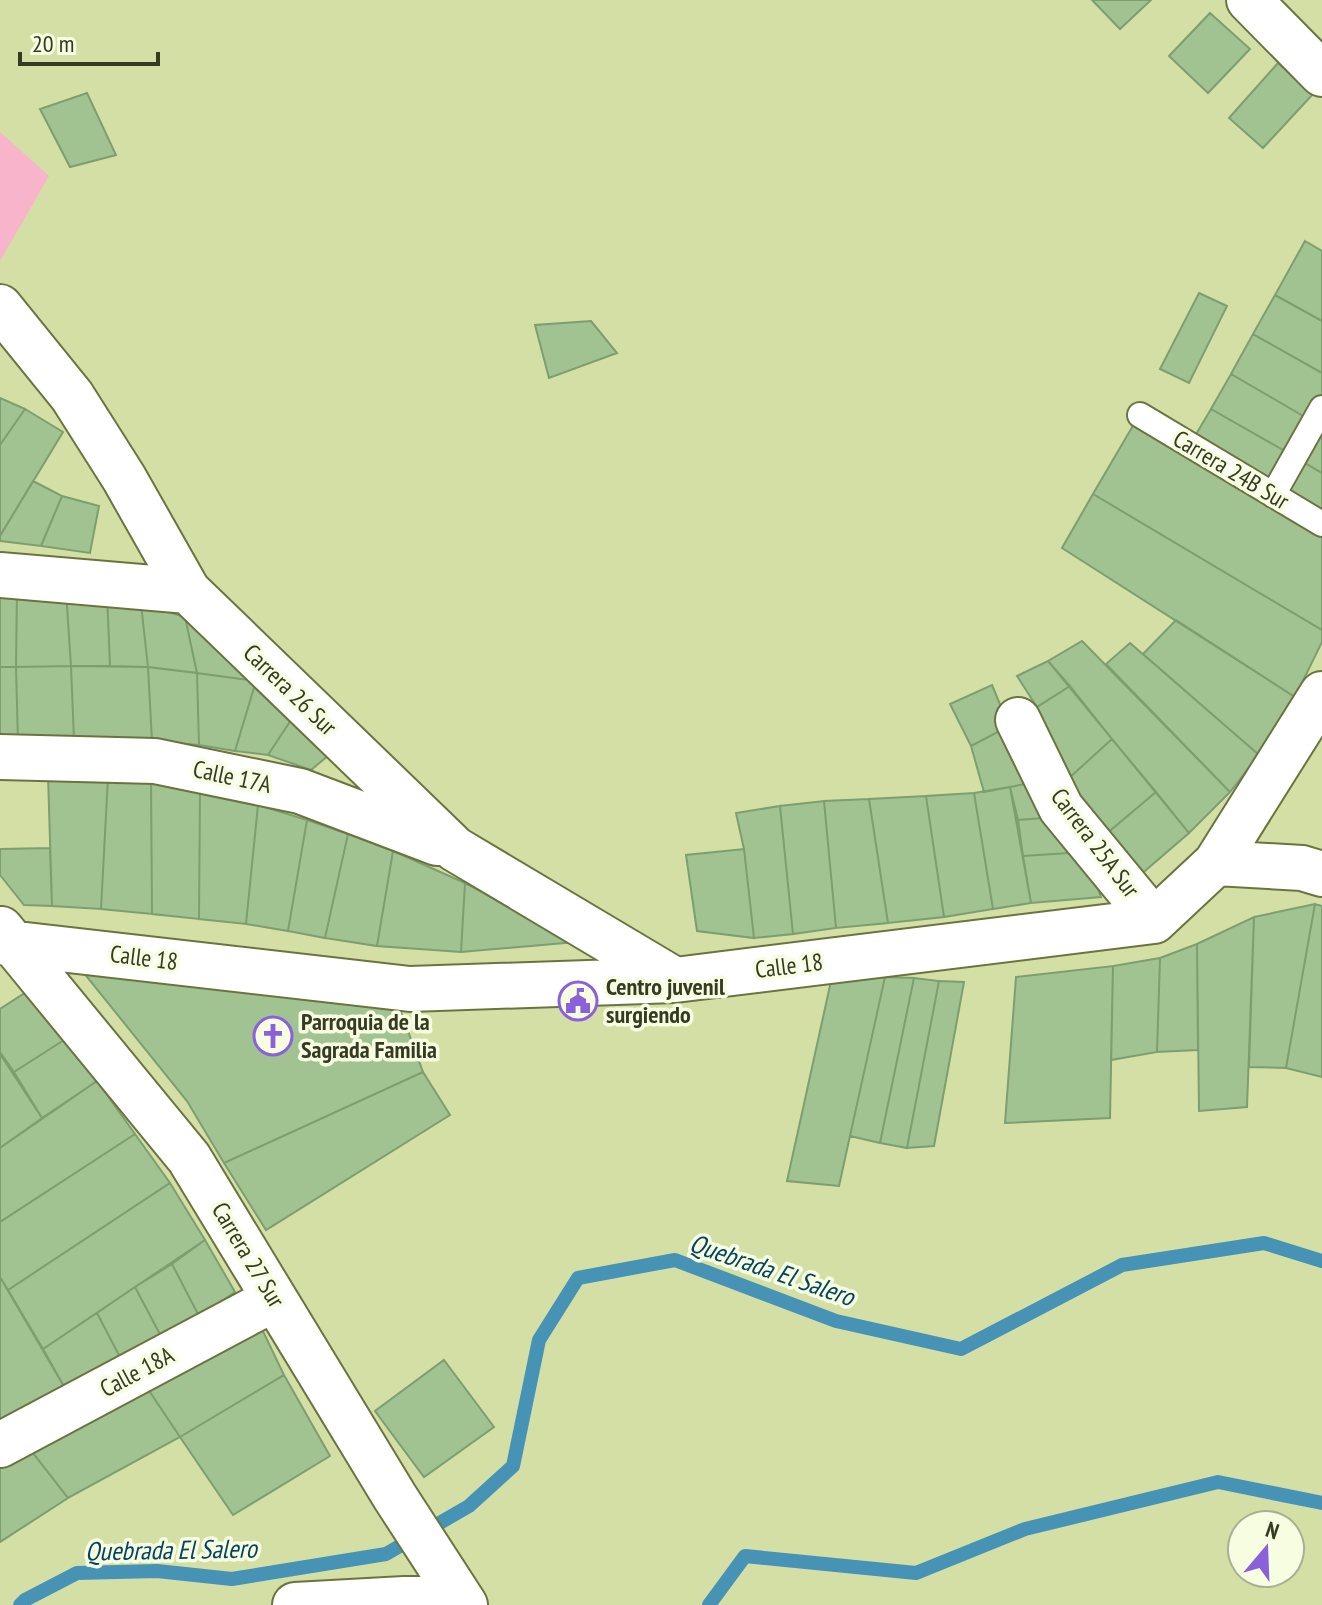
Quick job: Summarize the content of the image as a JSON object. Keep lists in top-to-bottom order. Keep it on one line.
{"streets":{"street":["Carrera 26 Sur","Calle 17A","Carrera 25A Sur","Calle 18","Carrera 27 Sur","Calle 18A"],"lane":["Carrera 24B Sur"]},"crossings":[["Carrera 26 Sur","Calle 17A"],["Carrera 26 Sur","Calle 18"],["Carrera 25A Sur","Calle 18"],["Calle 18","Carrera 27 Sur"],["Carrera 27 Sur","Calle 18A"]],"water":["Quebrada El Salero"],"places":{"public building":["Centro juvenil surgiendo"],"church":["Parroquia de la Sagrada Familia"]},"scale_bar":"20 m","north":"top"}
